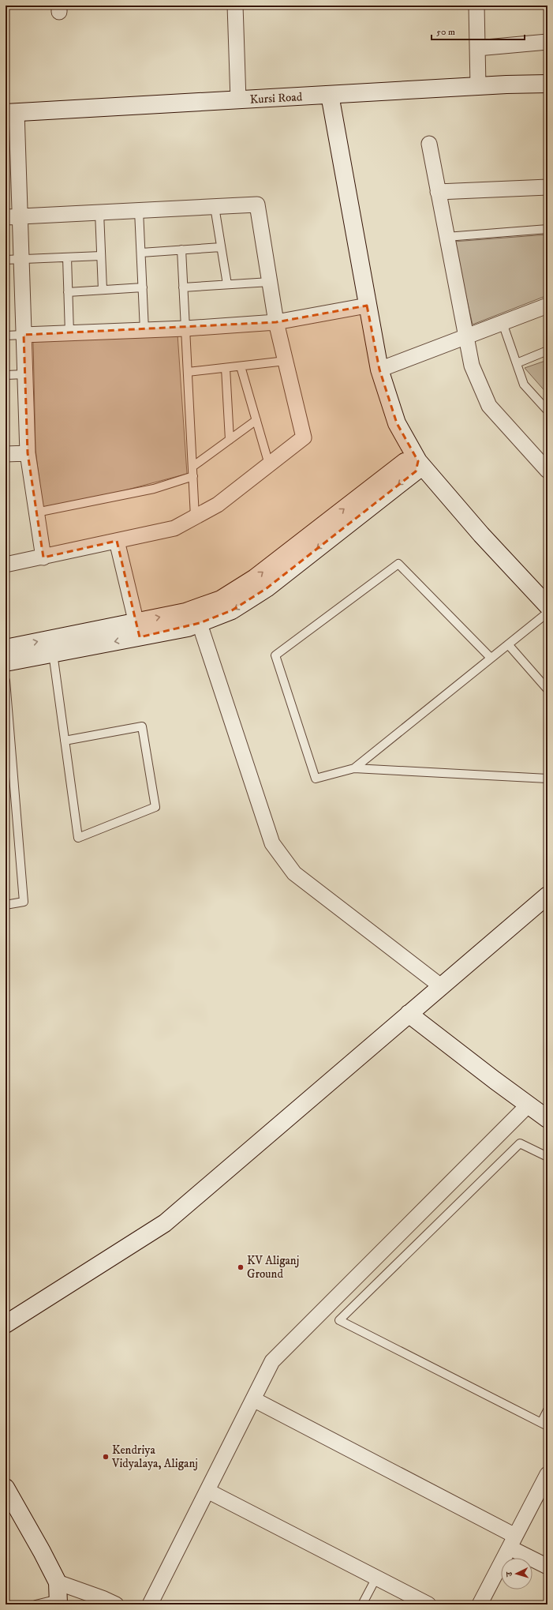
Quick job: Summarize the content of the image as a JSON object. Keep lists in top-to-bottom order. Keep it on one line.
{"streets":{"street":["Kursi Road"]},"places":["KV Aliganj Ground","Kendriya Vidyalaya, Aliganj"],"scale_bar":"50 m","north":"left"}
